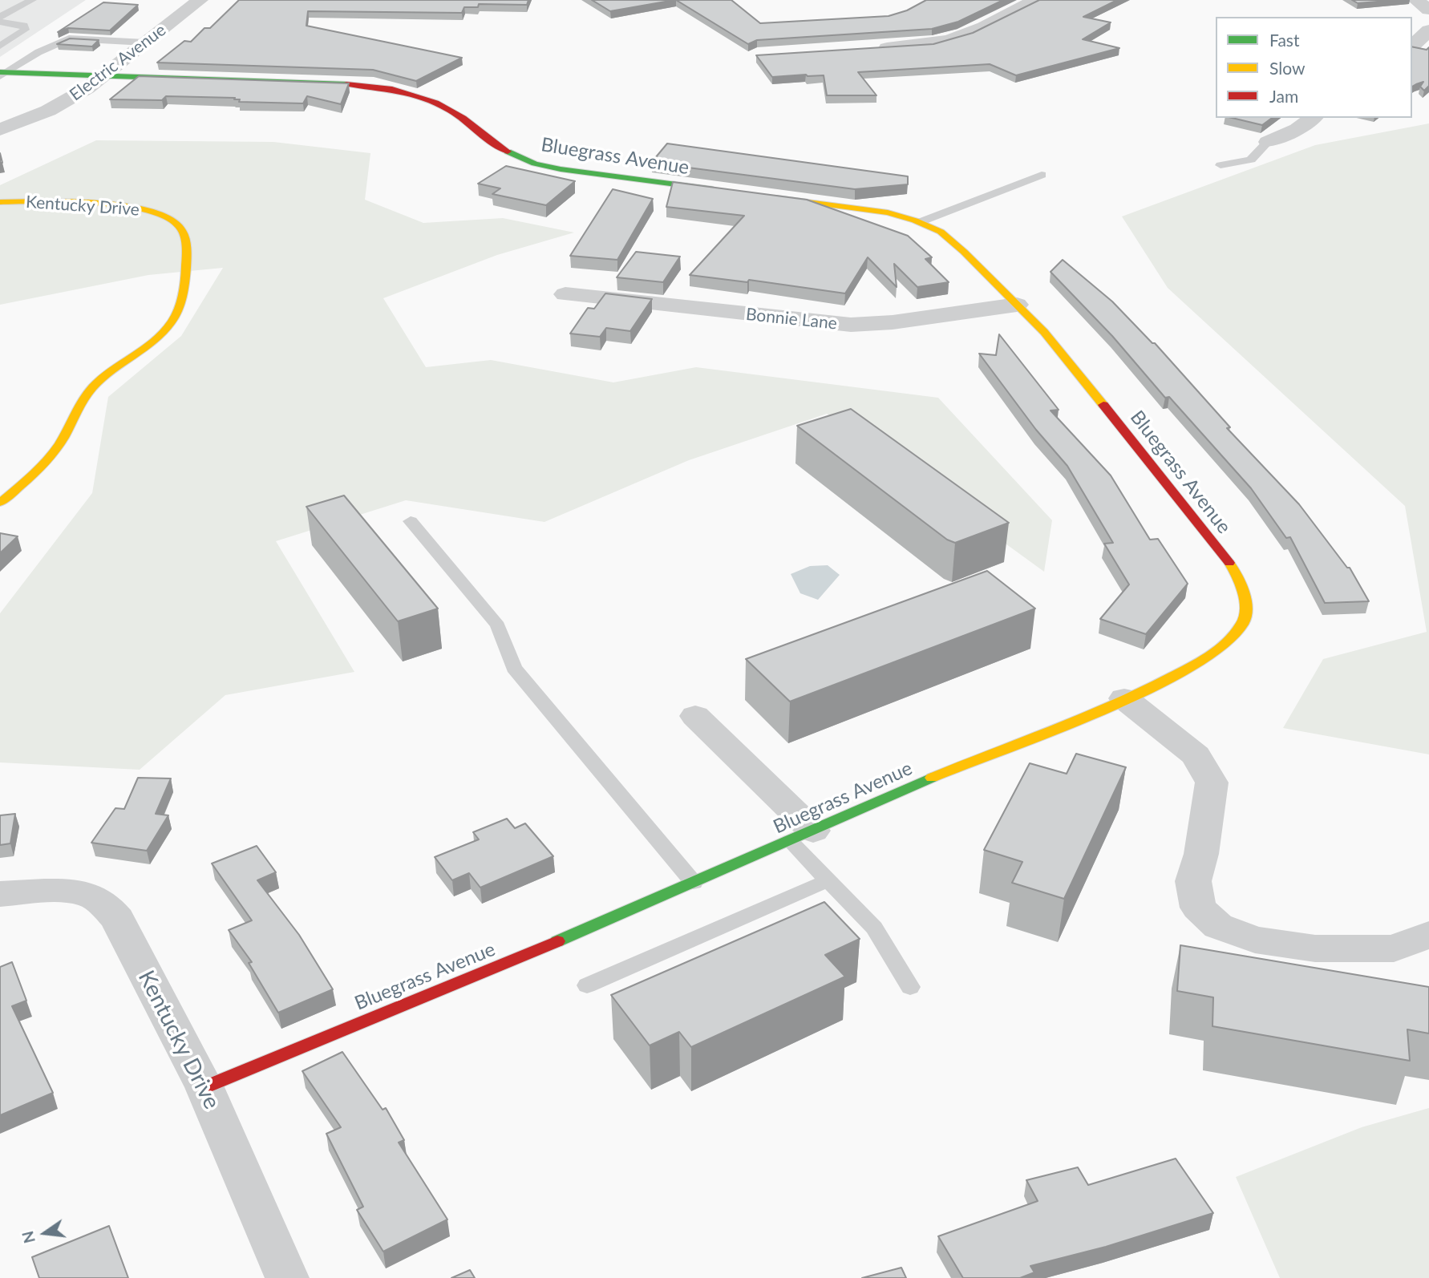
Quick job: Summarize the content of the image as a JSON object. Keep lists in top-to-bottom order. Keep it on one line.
{"streets":{"street":["Electric Avenue","Bluegrass Avenue","Kentucky Drive","Bonnie Lane"]},"crossings":[["Electric Avenue","Bluegrass Avenue"],["Bluegrass Avenue","Kentucky Drive"],["Bluegrass Avenue","Bonnie Lane"]],"legend":["Fast","Slow","Jam"],"north":"left"}
